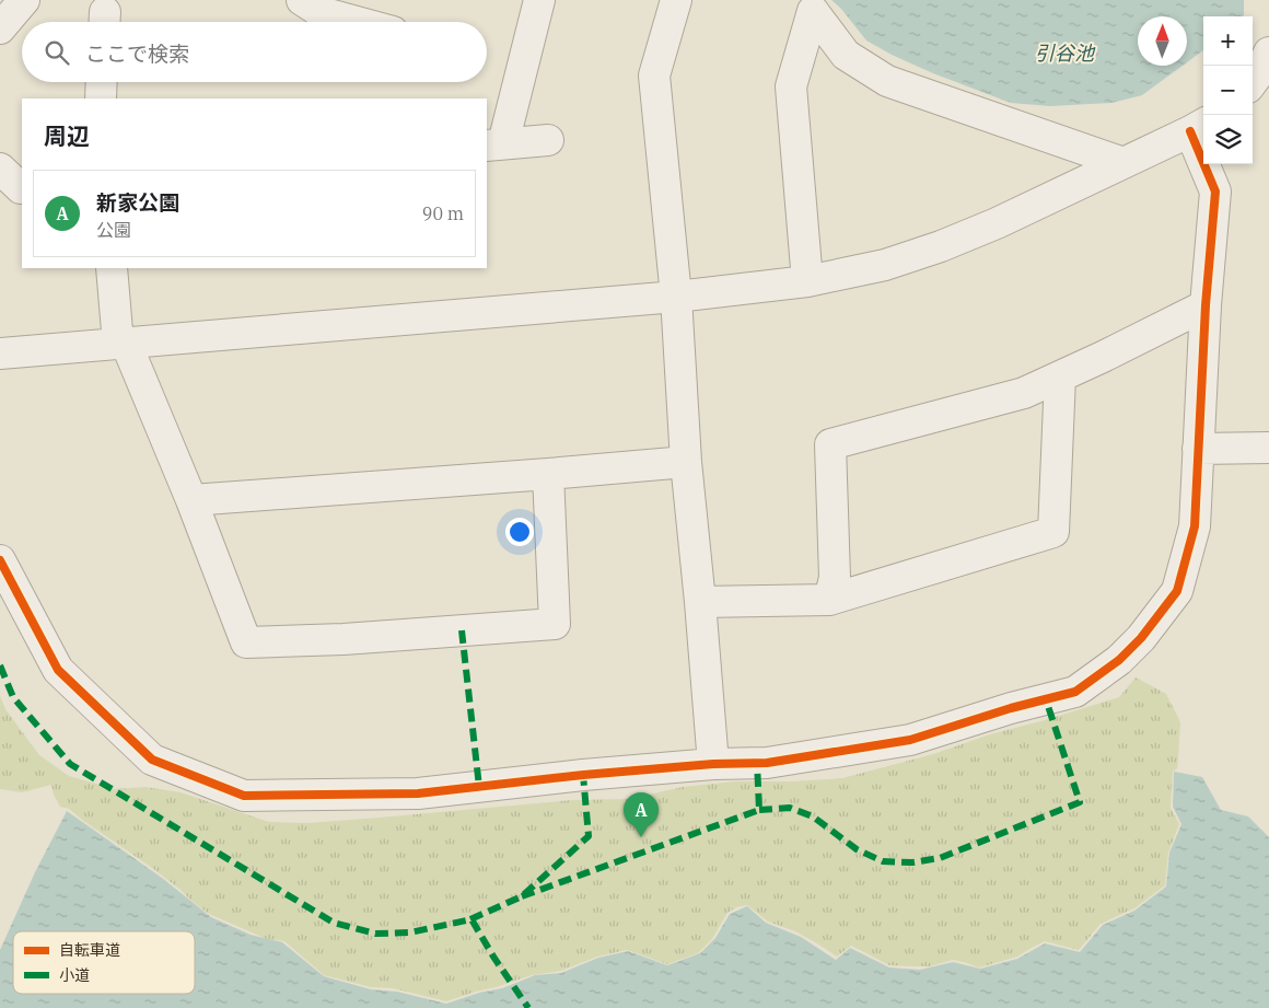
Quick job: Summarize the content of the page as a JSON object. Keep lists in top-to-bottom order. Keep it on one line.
{"water":["引谷池"],"legend":["自転車道","小道"],"north":"top","page":{"map_buttons":["+","−"],"search":"ここで検索","heading":"周辺","list":[{"mark":"A","name":"新家公園","note":"公園","value":"90 m"}],"pins":"A"}}
